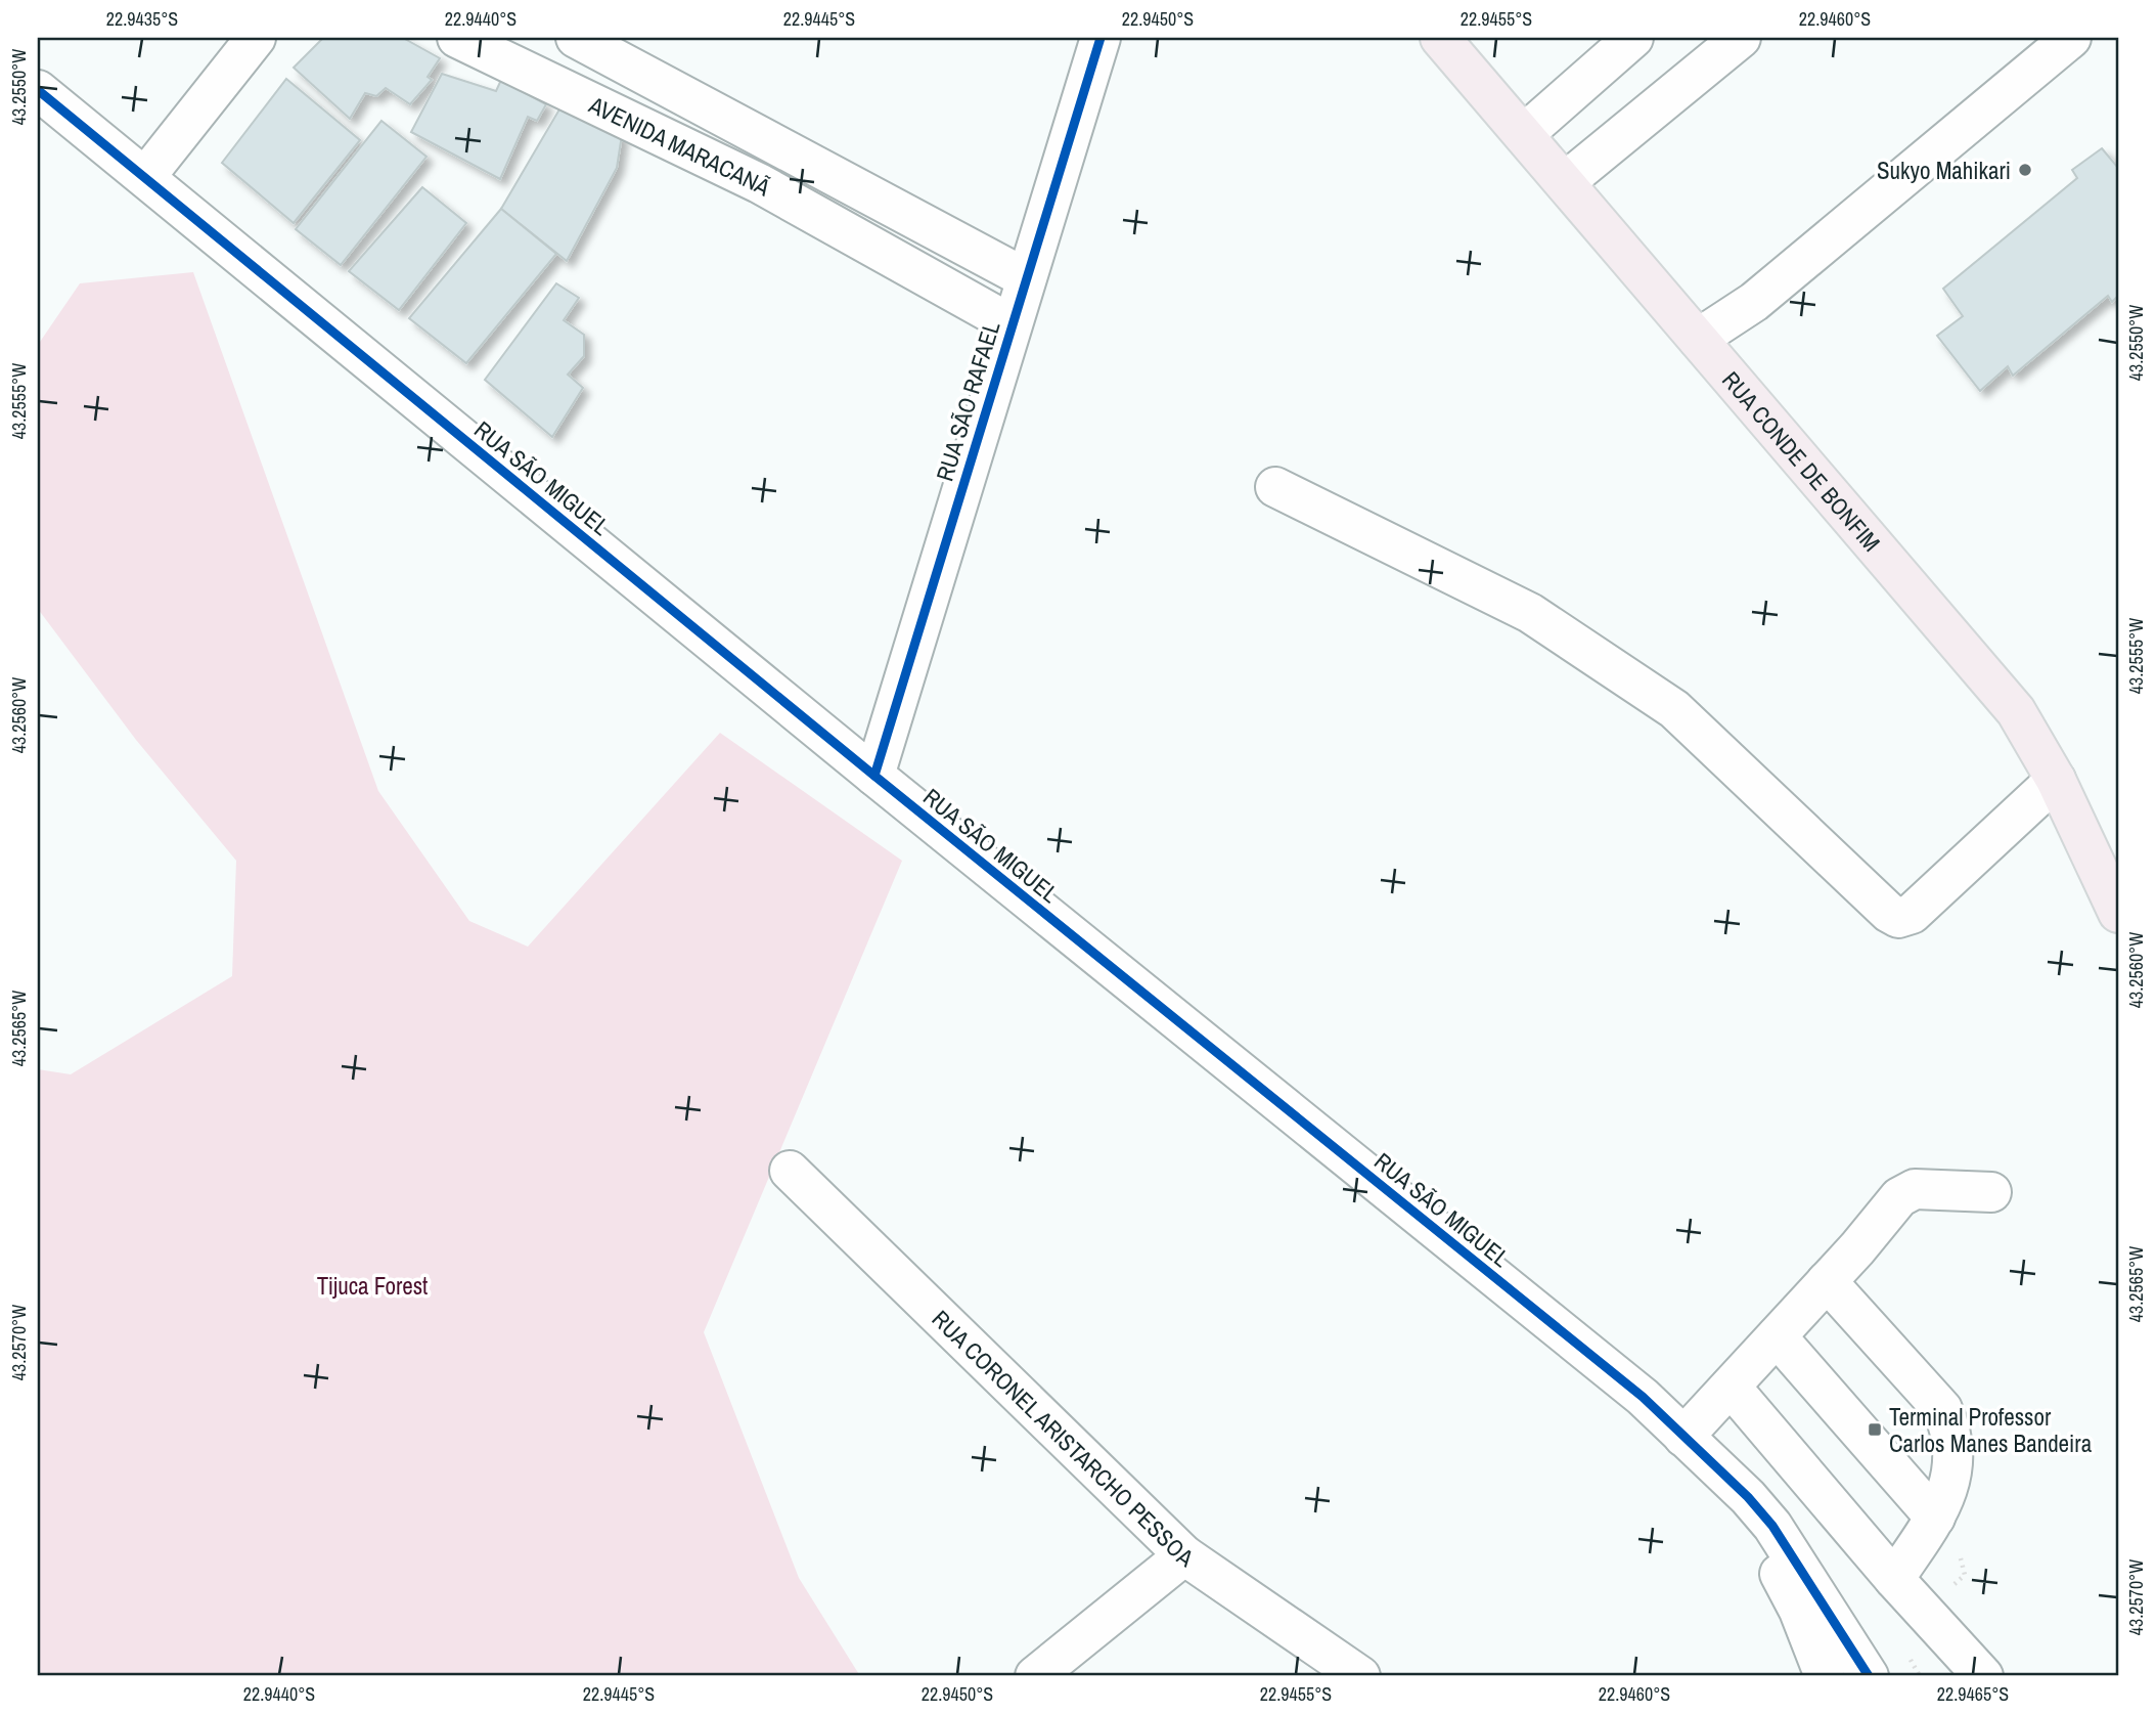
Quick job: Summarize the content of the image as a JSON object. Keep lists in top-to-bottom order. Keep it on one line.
{"streets":{"main road":["RUA CONDE DE BONFIM"],"street":["AVENIDA MARACANÃ","RUA SÃO RAFAEL","RUA SÃO MIGUEL","RUA CORONEL ARISTARCHO PESSOA"]},"crossings":[["AVENIDA MARACANÃ","RUA SÃO RAFAEL"],["RUA SÃO RAFAEL","RUA SÃO MIGUEL"]],"parks":["Tijuca Forest"],"places":{"other":["Sukyo Mahikari"],"transit":["Terminal Professor Carlos Manes Bandeira"]},"coordinates":["22.9435°S","22.9440°S","22.9445°S","22.9450°S","22.9455°S","22.9460°S","43.2550°W","43.2555°W","43.2560°W","43.2565°W","43.2570°W","22.9465°S"]}
